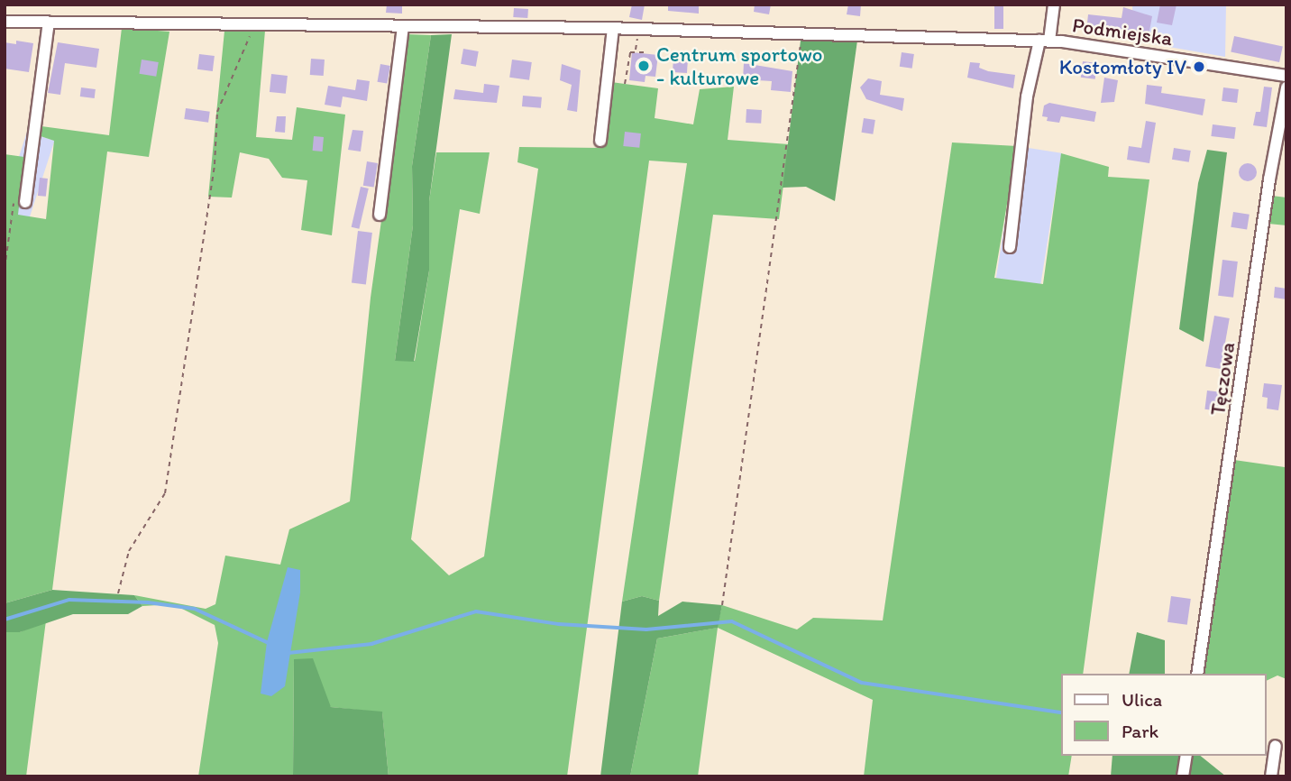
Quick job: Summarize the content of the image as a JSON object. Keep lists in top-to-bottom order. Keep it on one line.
{"streets":{"street":["Podmiejska","Tęczowa"]},"places":["Centrum sportowo - kulturowe","Kostomłoty IV"],"legend":["Ulica","Park"]}
